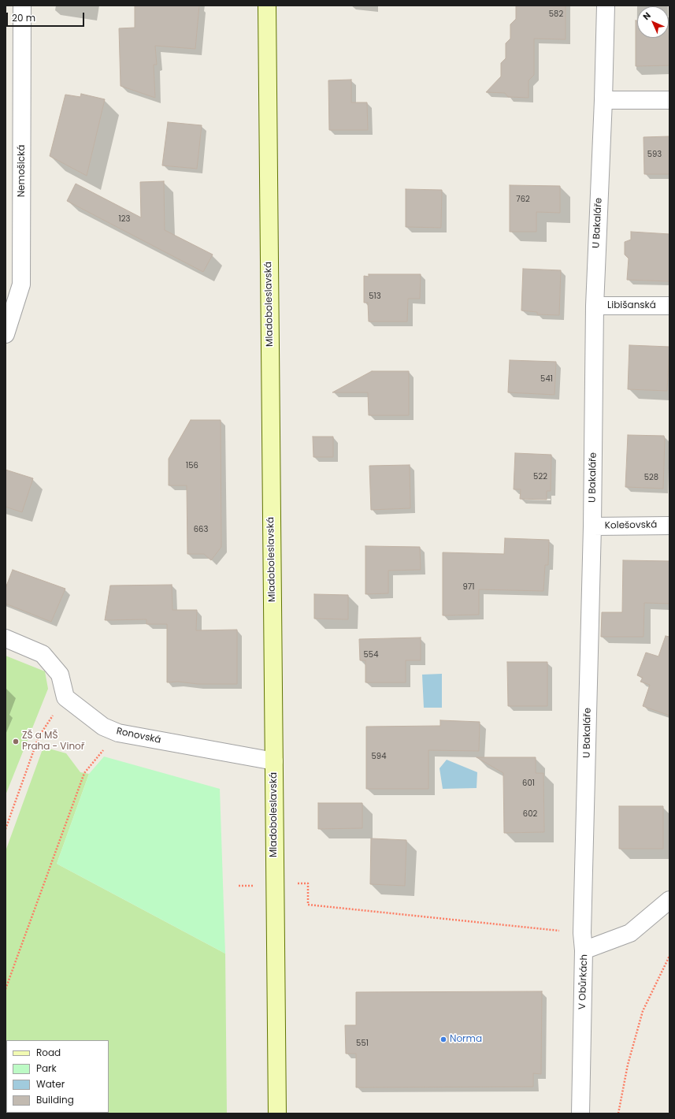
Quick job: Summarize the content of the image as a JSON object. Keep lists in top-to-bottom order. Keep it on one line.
{"streets":{"main road":["Mladoboleslavská"],"street":["Nemošická","U Bakaláře","Libišanská","Kolešovská","Ronovská","V Obůrkách"]},"crossings":[["U Bakaláře","Libišanská"],["U Bakaláře","Kolešovská"],["U Bakaláře","V Obůrkách"],["Mladoboleslavská","Ronovská"]],"places":["ZŠ a MŠ Praha - Vinoř","Norma"],"house_numbers":["582","593","762","123","513","541","156","522","528","663","971","554","594","601","602","551"],"legend":["Road","Park","Water","Building"],"scale_bar":"20 m","north":"top left"}
